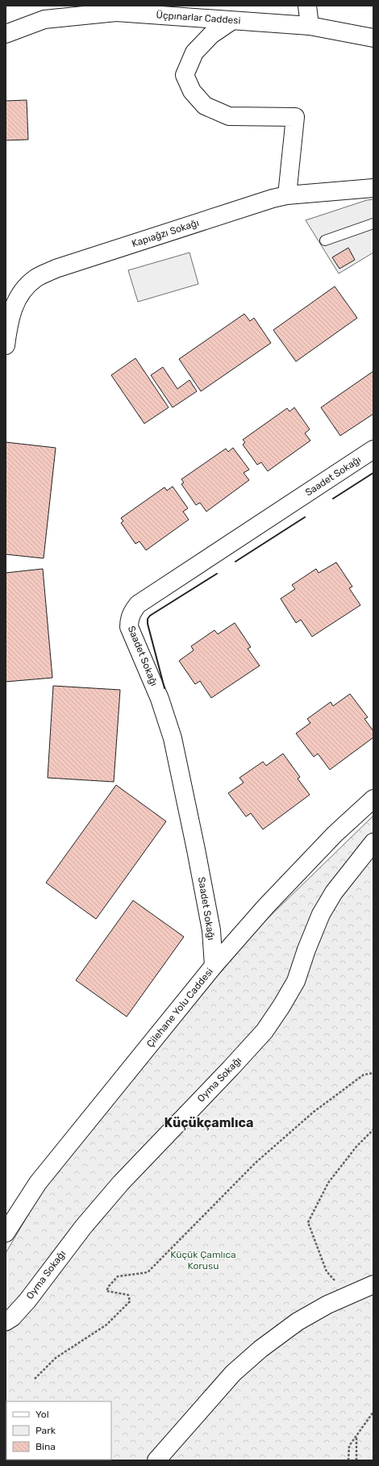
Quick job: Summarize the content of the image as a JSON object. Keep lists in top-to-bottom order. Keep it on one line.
{"streets":{"street":["Üçpınarlar Caddesi","Kapıağzı Sokağı","Saadet Sokağı","Çilehane Yolu Caddesi","Oyma Sokağı"]},"crossings":[["Saadet Sokağı","Çilehane Yolu Caddesi"]],"districts":["Küçükçamlıca"],"parks":["Küçük Çamlıca Korusu"],"legend":["Yol","Park","Bina"]}
